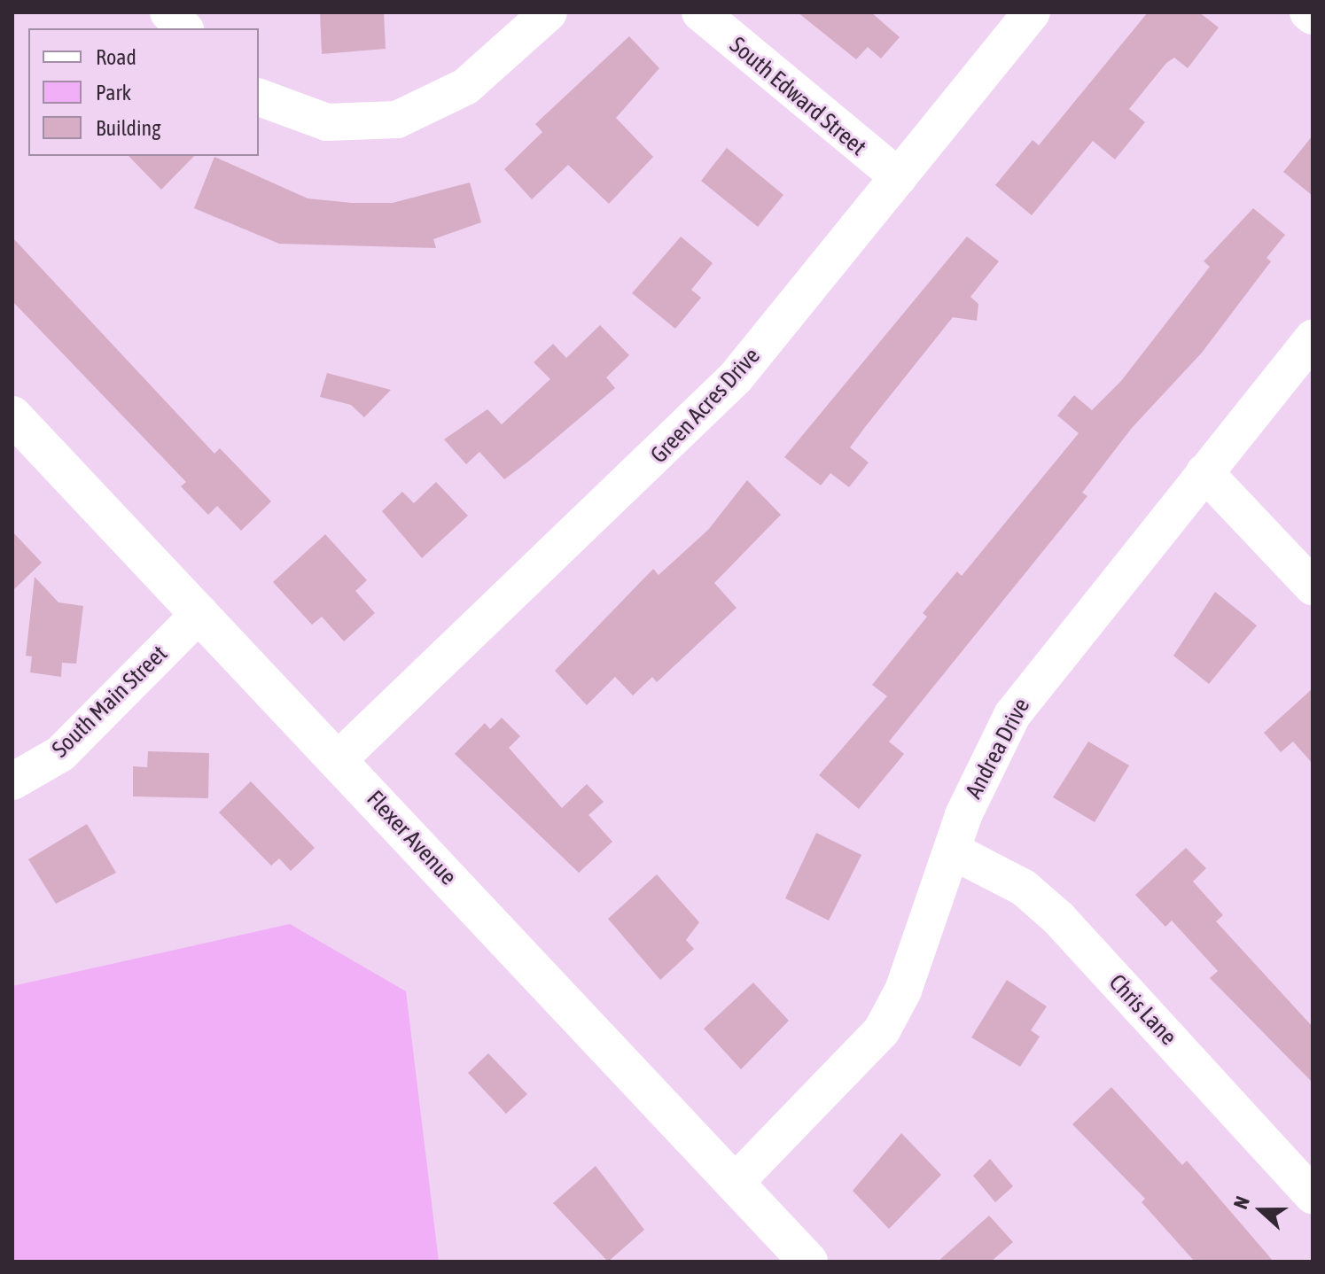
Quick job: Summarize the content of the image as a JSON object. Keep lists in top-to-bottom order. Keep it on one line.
{"streets":{"street":["South Edward Street","Green Acres Drive","South Main Street","Andrea Drive","Flexer Avenue","Chris Lane"]},"crossings":[["South Edward Street","Green Acres Drive"],["Green Acres Drive","Flexer Avenue"],["South Main Street","Flexer Avenue"],["Andrea Drive","Flexer Avenue"],["Andrea Drive","Chris Lane"]],"legend":["Road","Park","Building"],"north":"left"}
